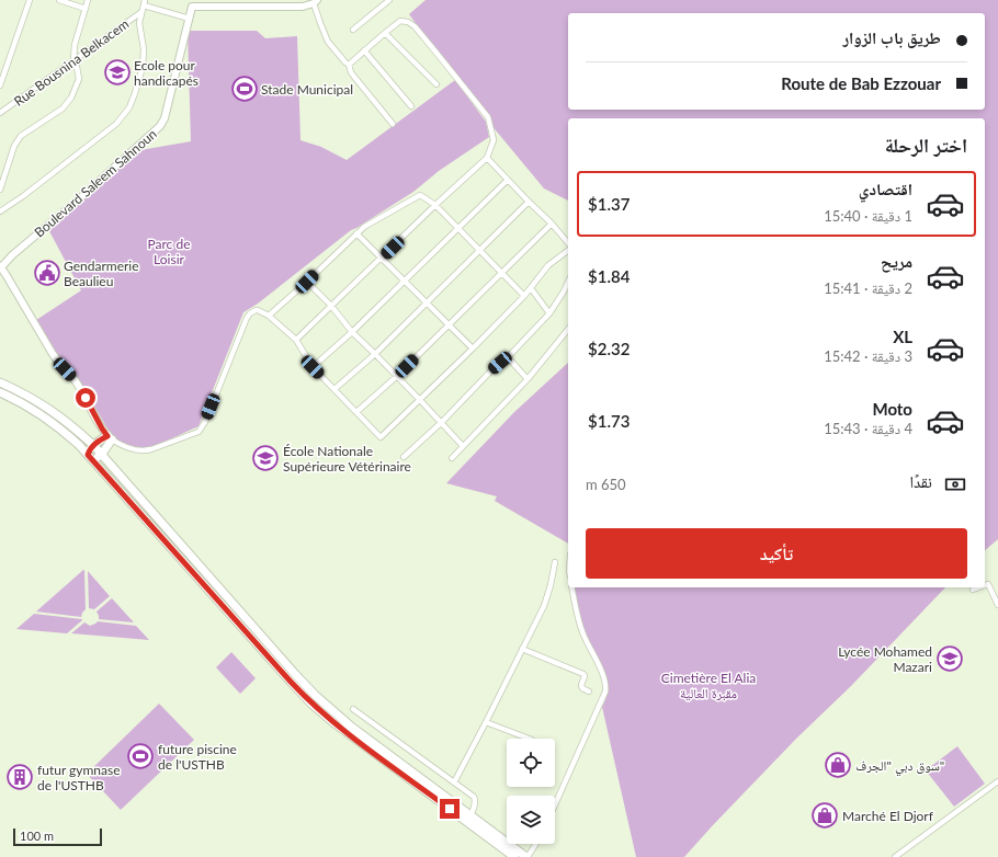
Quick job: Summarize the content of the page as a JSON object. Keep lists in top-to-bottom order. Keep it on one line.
{"streets":{"street":["Rue Bousnina Belkacem","Boulevard Saleem Sahnoun"]},"parks":["Parc de Loisir","Cimetière El Alia مقبرة العالية"],"places":{"school or university":["Ecole pour handicapés","École Nationale Supérieure Vétérinaire","Lycée Mohamed Mazari"],"sports":["Stade Municipal","future piscine de l'USTHB"],"public building":["Gendarmerie Beaulieu"],"shop":["سوق دبي \"الجرف\"","Marché El Djorf"],"building":["futur gymnase de l'USTHB"]},"scale_bar":"100 m","page":{"banner":["طريق باب الزوار","Route de Bab Ezzouar"],"heading":"اختر الرحلة","list":[{"name":"اقتصادي","note":"1 دقيقة · 15:40","value":"$1.37"},{"name":"مريح","note":"2 دقيقة · 15:41","value":"$1.84"},{"name":"XL","note":"3 دقيقة · 15:42","value":"$2.32"},{"name":"Moto","note":"4 دقيقة · 15:43","value":"$1.73"}],"pay":["نقدًا","650 m"],"buttons":"تأكيد","scale":"100 m"}}
